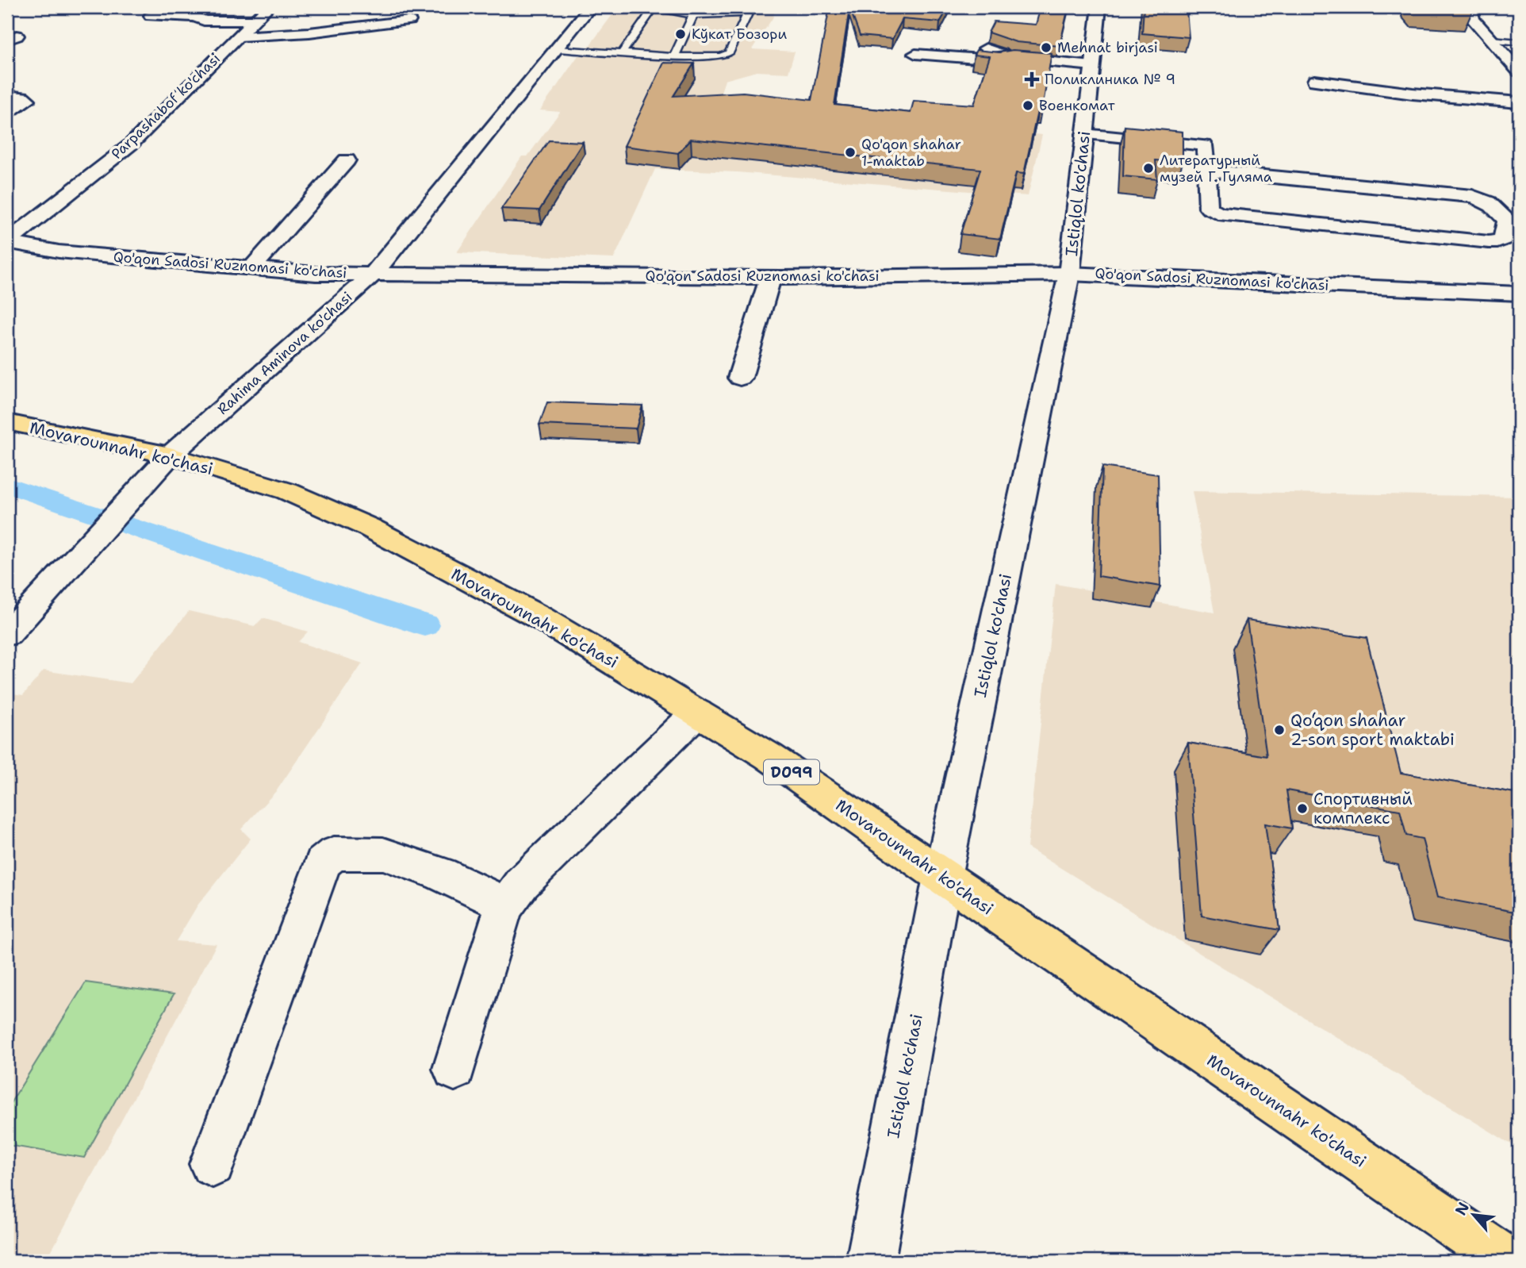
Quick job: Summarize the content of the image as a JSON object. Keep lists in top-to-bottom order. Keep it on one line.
{"streets":{"highway":["Movarounnahr ko'chasi","D099"],"street":["Parpashabof ko'chasi","Istiqlol ko'chasi","Qo'qon Sadosi Ruznomasi ko'chasi","Rahima Aminova ko'chasi"]},"crossings":[["Parpashabof ko'chasi","Qo'qon Sadosi Ruznomasi ko'chasi"],["Istiqlol ko'chasi","Qo'qon Sadosi Ruznomasi ko'chasi"],["Istiqlol ko'chasi","Movarounnahr ko'chasi"],["Qo'qon Sadosi Ruznomasi ko'chasi","Rahima Aminova ko'chasi"],["Rahima Aminova ko'chasi","Movarounnahr ko'chasi"]],"places":{"other":["Кўкат Бозори","Mehnat birjasi","Военкомат","Qo'qon shahar 1-maktab","Литературный музей Г. Гуляма","Qo‘qon shahar 2-son sport maktabi","Спортивный комплекс"],"health":["Поликлиника № 9"]},"north":"top left"}
